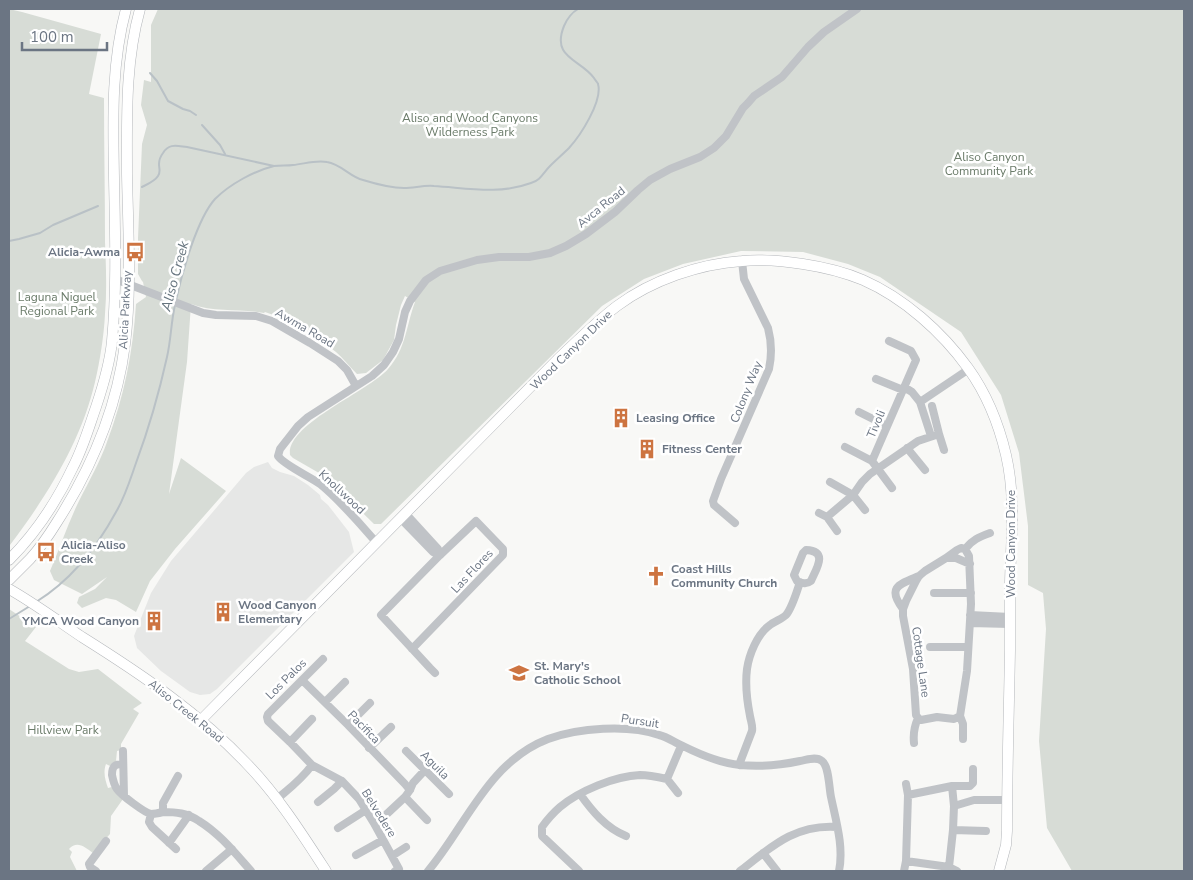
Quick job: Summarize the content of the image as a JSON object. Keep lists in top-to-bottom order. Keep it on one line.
{"streets":{"main road":["Alicia Parkway","Wood Canyon Drive","Aliso Creek Road"],"street":["Avca Road","Awma Road","Colony Way","Tivoli","Knollwood","Las Flores","Cottage Lane","Los Palos","Pursuit","Pacifica","Aguila","Belvedere"]},"crossings":[["Avca Road","Awma Road"],["Avca Road","Knollwood"],["Alicia Parkway","Awma Road"],["Alicia Parkway","Aliso Creek Road"],["Awma Road","Knollwood"],["Wood Canyon Drive","Colony Way"],["Wood Canyon Drive","Knollwood"],["Wood Canyon Drive","Aliso Creek Road"],["Los Palos","Pacifica"],["Los Palos","Belvedere"]],"water":["Aliso Creek"],"parks":["Aliso and Wood Canyons Wilderness Park","Aliso Canyon Community Park","Laguna Niguel Regional Park","Hillview Park"],"places":{"bus stop":["Alicia-Awma","Alicia-Aliso Creek"],"building":["Leasing Office","Fitness Center","Wood Canyon Elementary","YMCA Wood Canyon"],"church":["Coast Hills Community Church"],"school or university":["St. Mary's Catholic School"]},"scale_bar":"100 m"}
